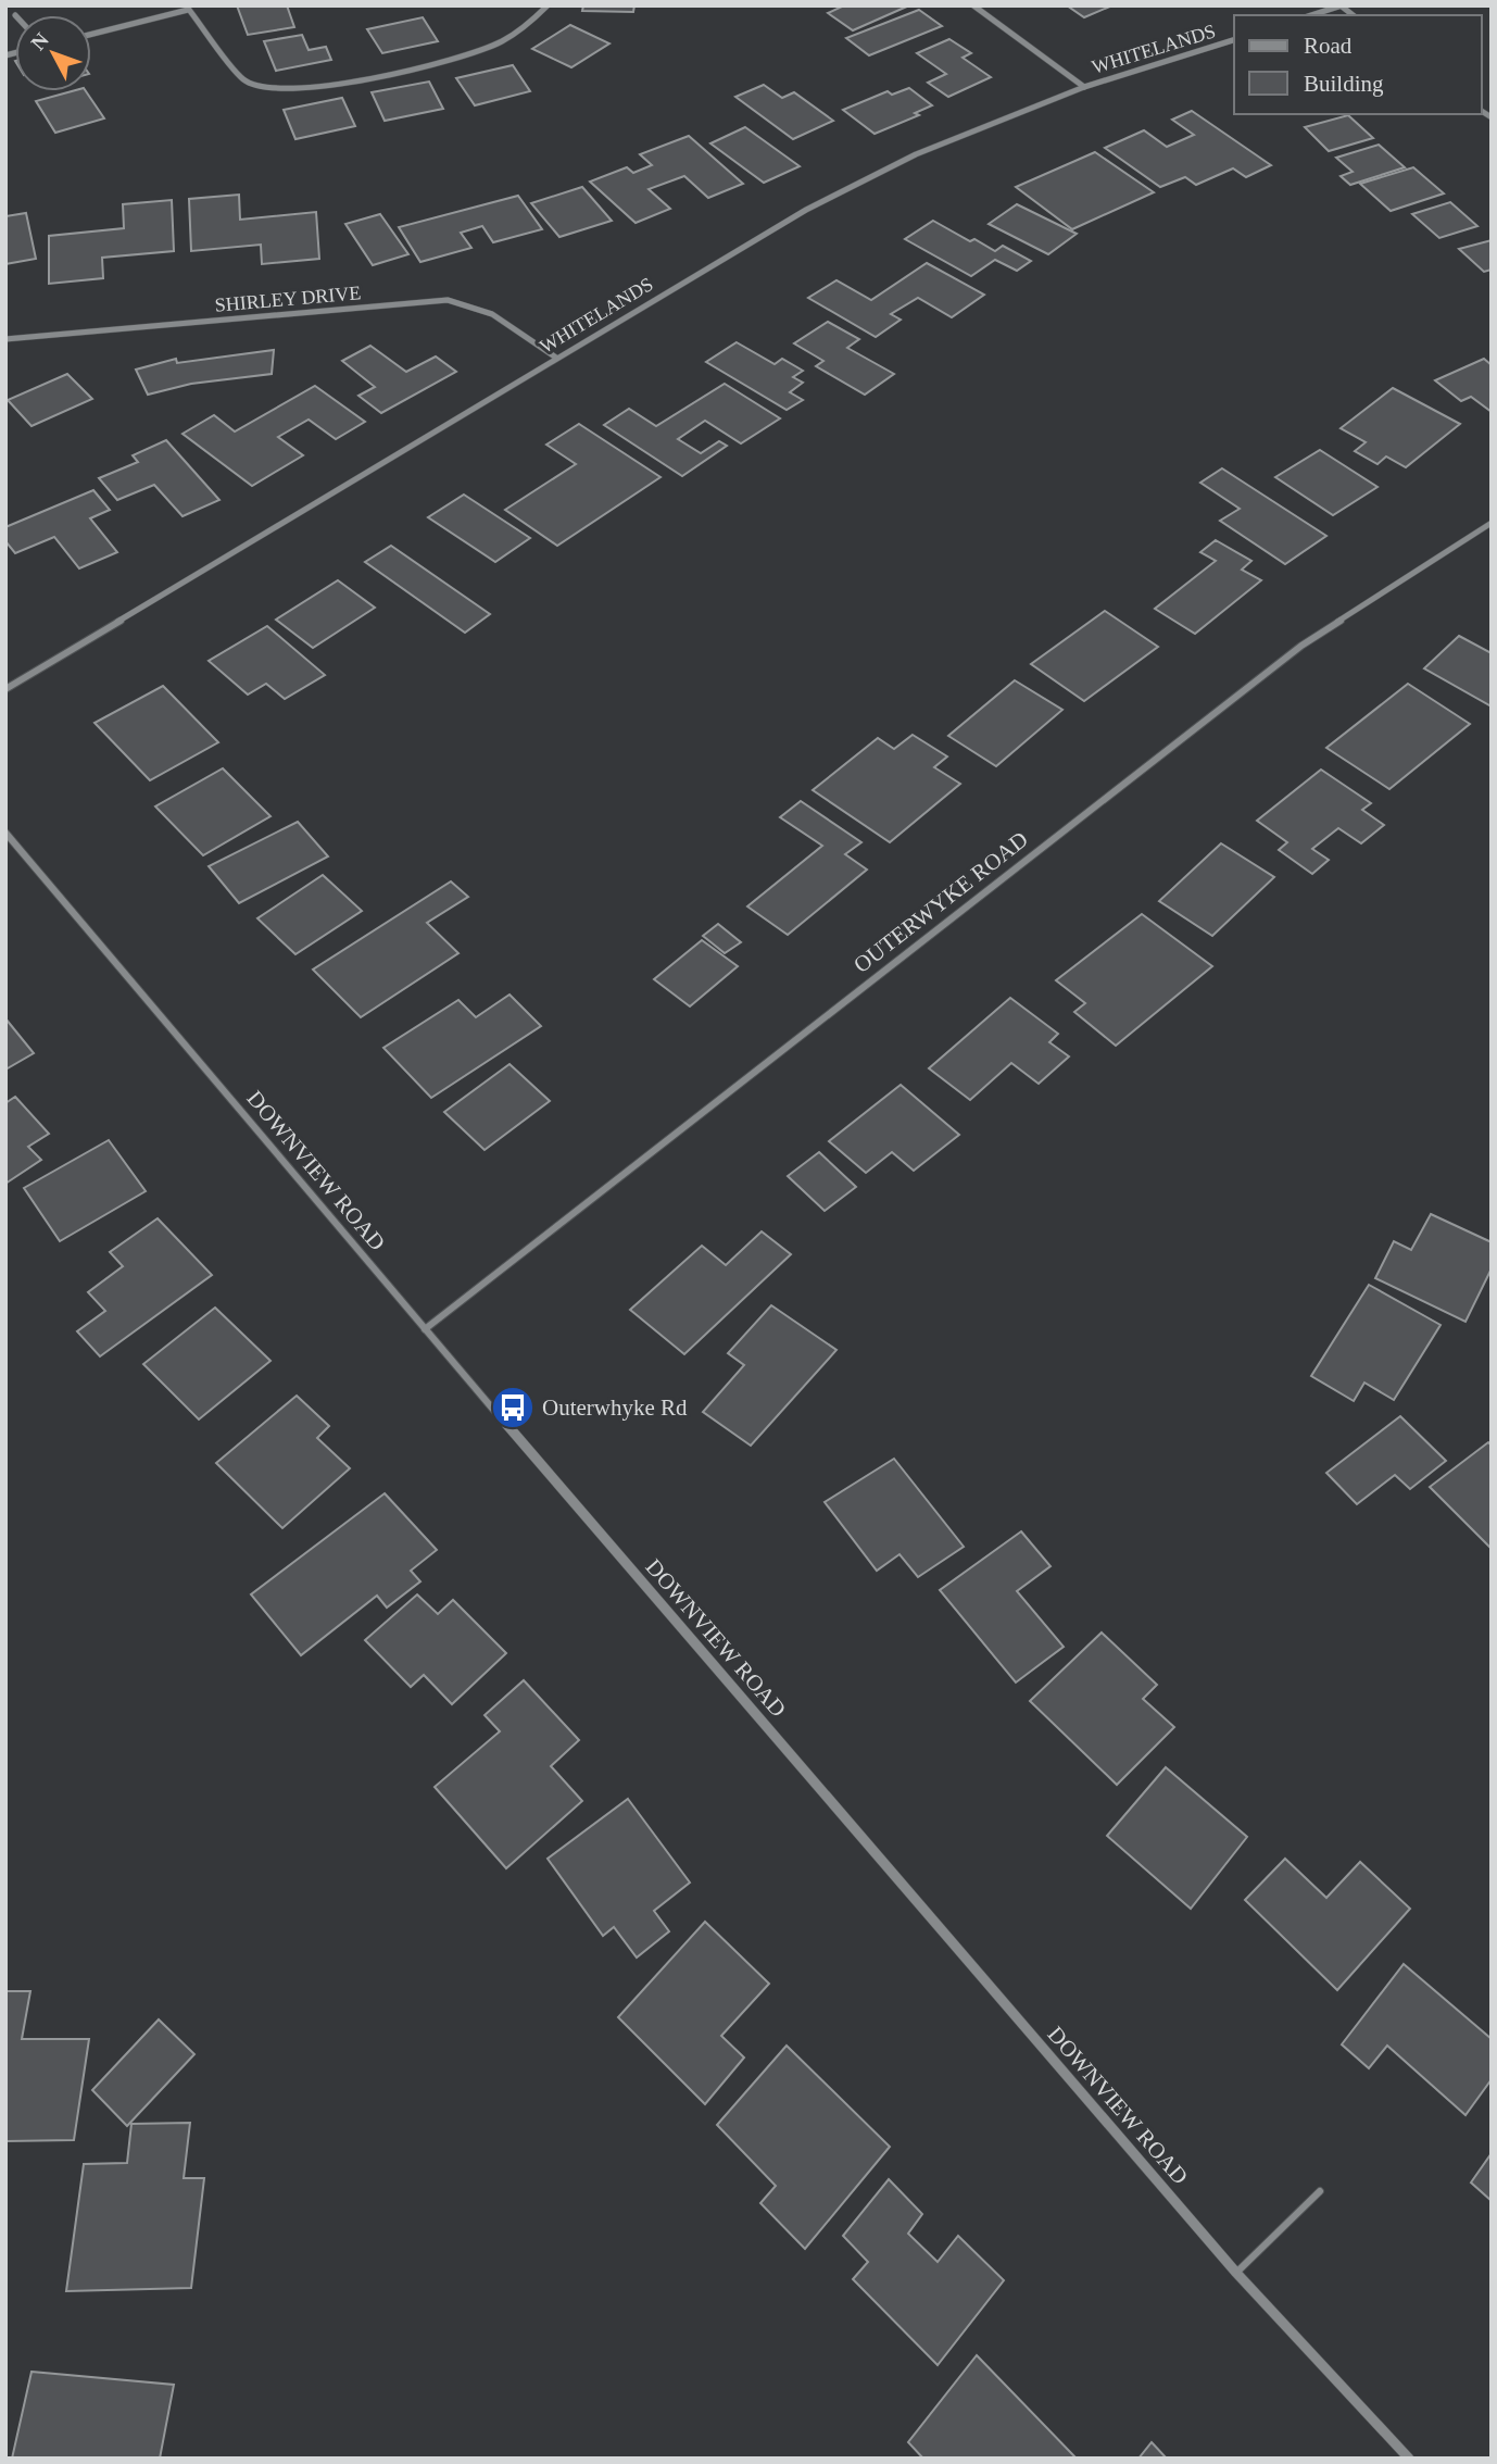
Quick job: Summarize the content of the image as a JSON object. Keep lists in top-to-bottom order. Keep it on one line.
{"streets":{"street":["WHITELANDS","SHIRLEY DRIVE","OUTERWYKE ROAD","DOWNVIEW ROAD"]},"crossings":[["WHITELANDS","SHIRLEY DRIVE"],["OUTERWYKE ROAD","DOWNVIEW ROAD"]],"places":{"bus stop":["Outerwhyke Rd"]},"legend":["Road","Building"],"north":"top left"}
